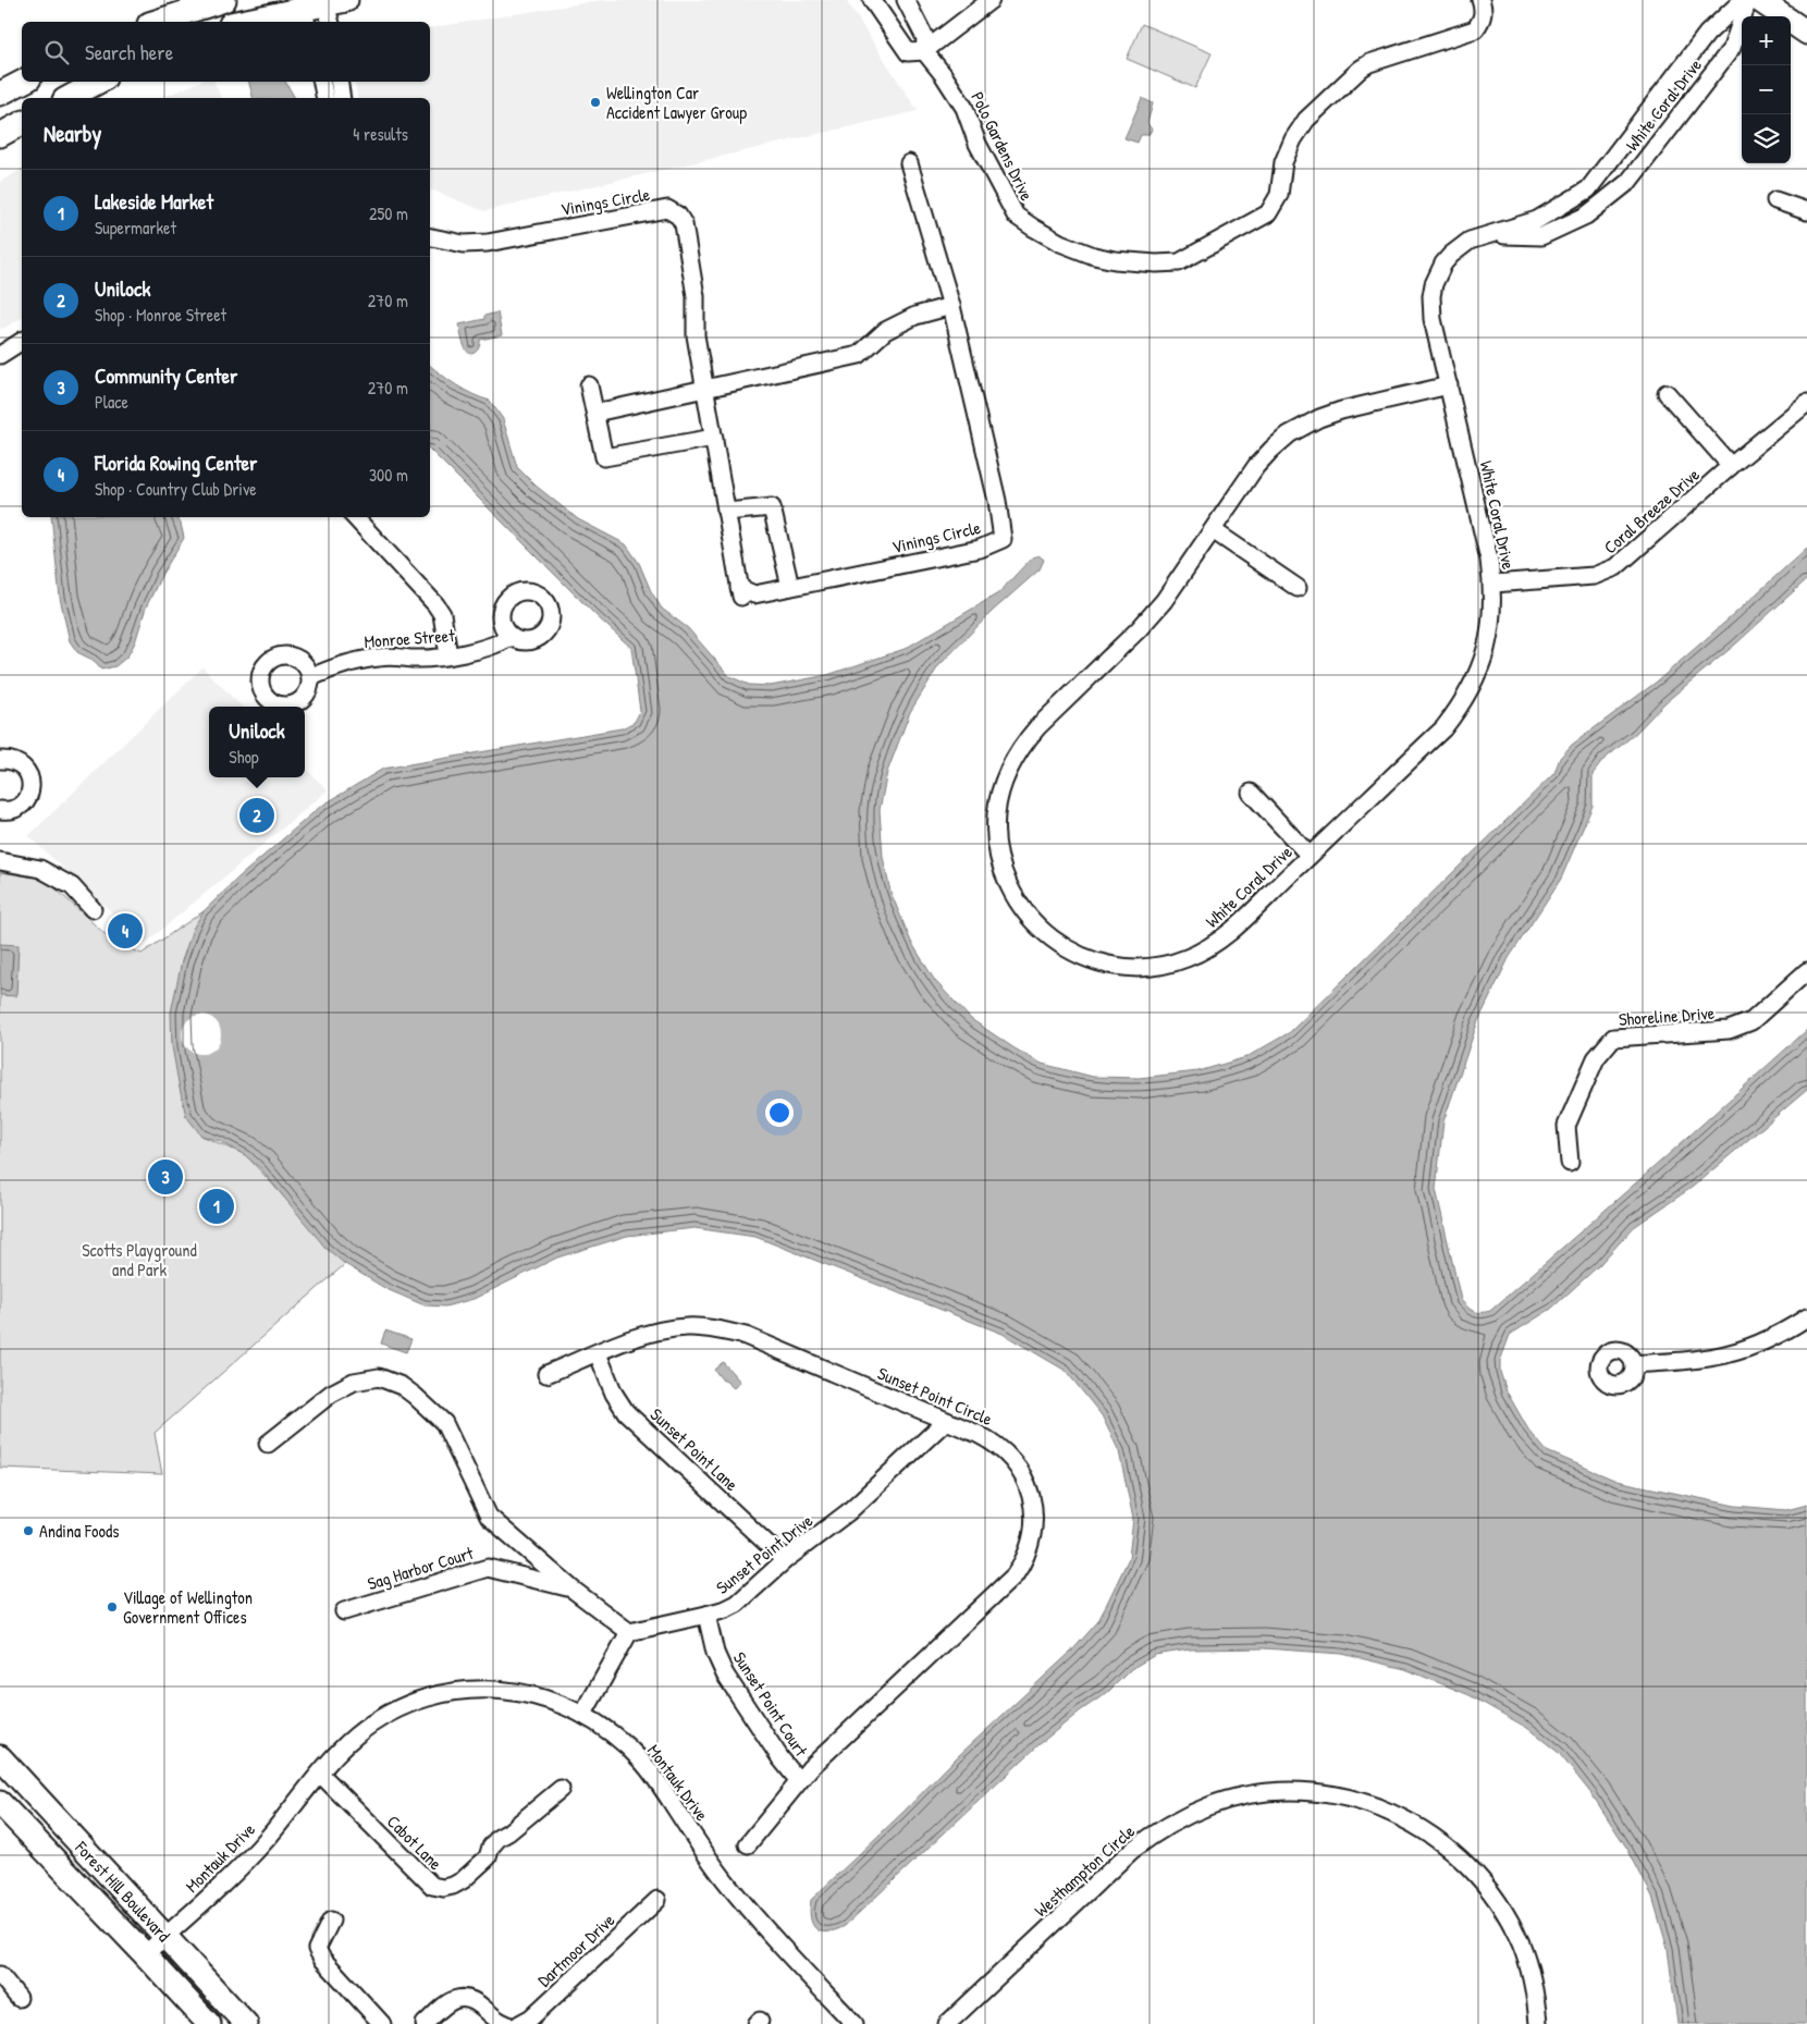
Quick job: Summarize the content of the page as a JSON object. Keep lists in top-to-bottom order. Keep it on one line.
{"streets":{"main road":["Forest Hill Boulevard"],"street":["White Coral Drive","Polo Gardens Drive","Vinings Circle","Coral Breeze Drive","Monroe Street","Shoreline Drive","Sunset Point Circle","Sunset Point Lane","Sunset Point Drive","Sag Harbor Court","Sunset Point Court","Montauk Drive","Cabot Lane","Westhampton Circle","Dartmoor Drive"]},"crossings":[["White Coral Drive","Coral Breeze Drive"],["Sunset Point Circle","Sunset Point Lane"],["Sunset Point Circle","Sunset Point Drive"],["Sunset Point Circle","Sunset Point Court"],["Sunset Point Lane","Sunset Point Drive"],["Sunset Point Drive","Sag Harbor Court"],["Sunset Point Drive","Sunset Point Court"],["Montauk Drive","Cabot Lane"],["Montauk Drive","Forest Hill Boulevard"]],"parks":["Scotts Playground and Park"],"places":["Wellington Car Accident Lawyer Group","Andina Foods","Village of Wellington Government Offices"],"page":{"map_buttons":["+","−"],"search":"Search here","heading":["Nearby","4 results"],"list":[{"mark":"1","name":"Lakeside Market","note":"Supermarket","value":"250 m"},{"mark":"2","name":"Unilock","note":"Shop · Monroe Street","value":"270 m"},{"mark":"3","name":"Community Center","note":"Place","value":"270 m"},{"mark":"4","name":"Florida Rowing Center","note":"Shop · Country Club Drive","value":"300 m"}],"popup":["Unilock","Shop"],"pins":["2","4","3","1"]}}
